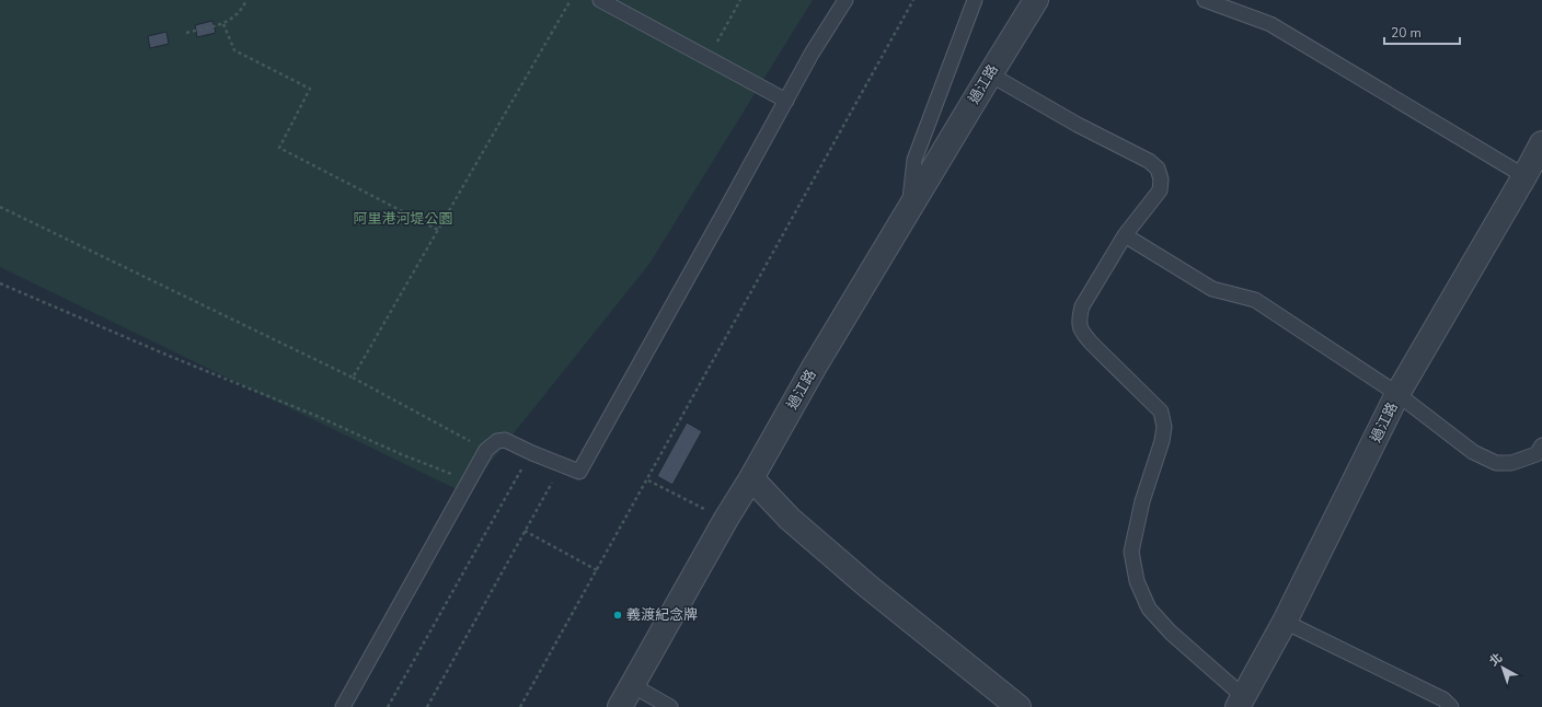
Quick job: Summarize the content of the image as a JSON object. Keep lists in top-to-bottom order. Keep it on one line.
{"streets":{"street":["過江路"]},"parks":["阿里港河堤公園"],"places":["義渡紀念牌"],"scale_bar":"20 m","north":"top left"}
